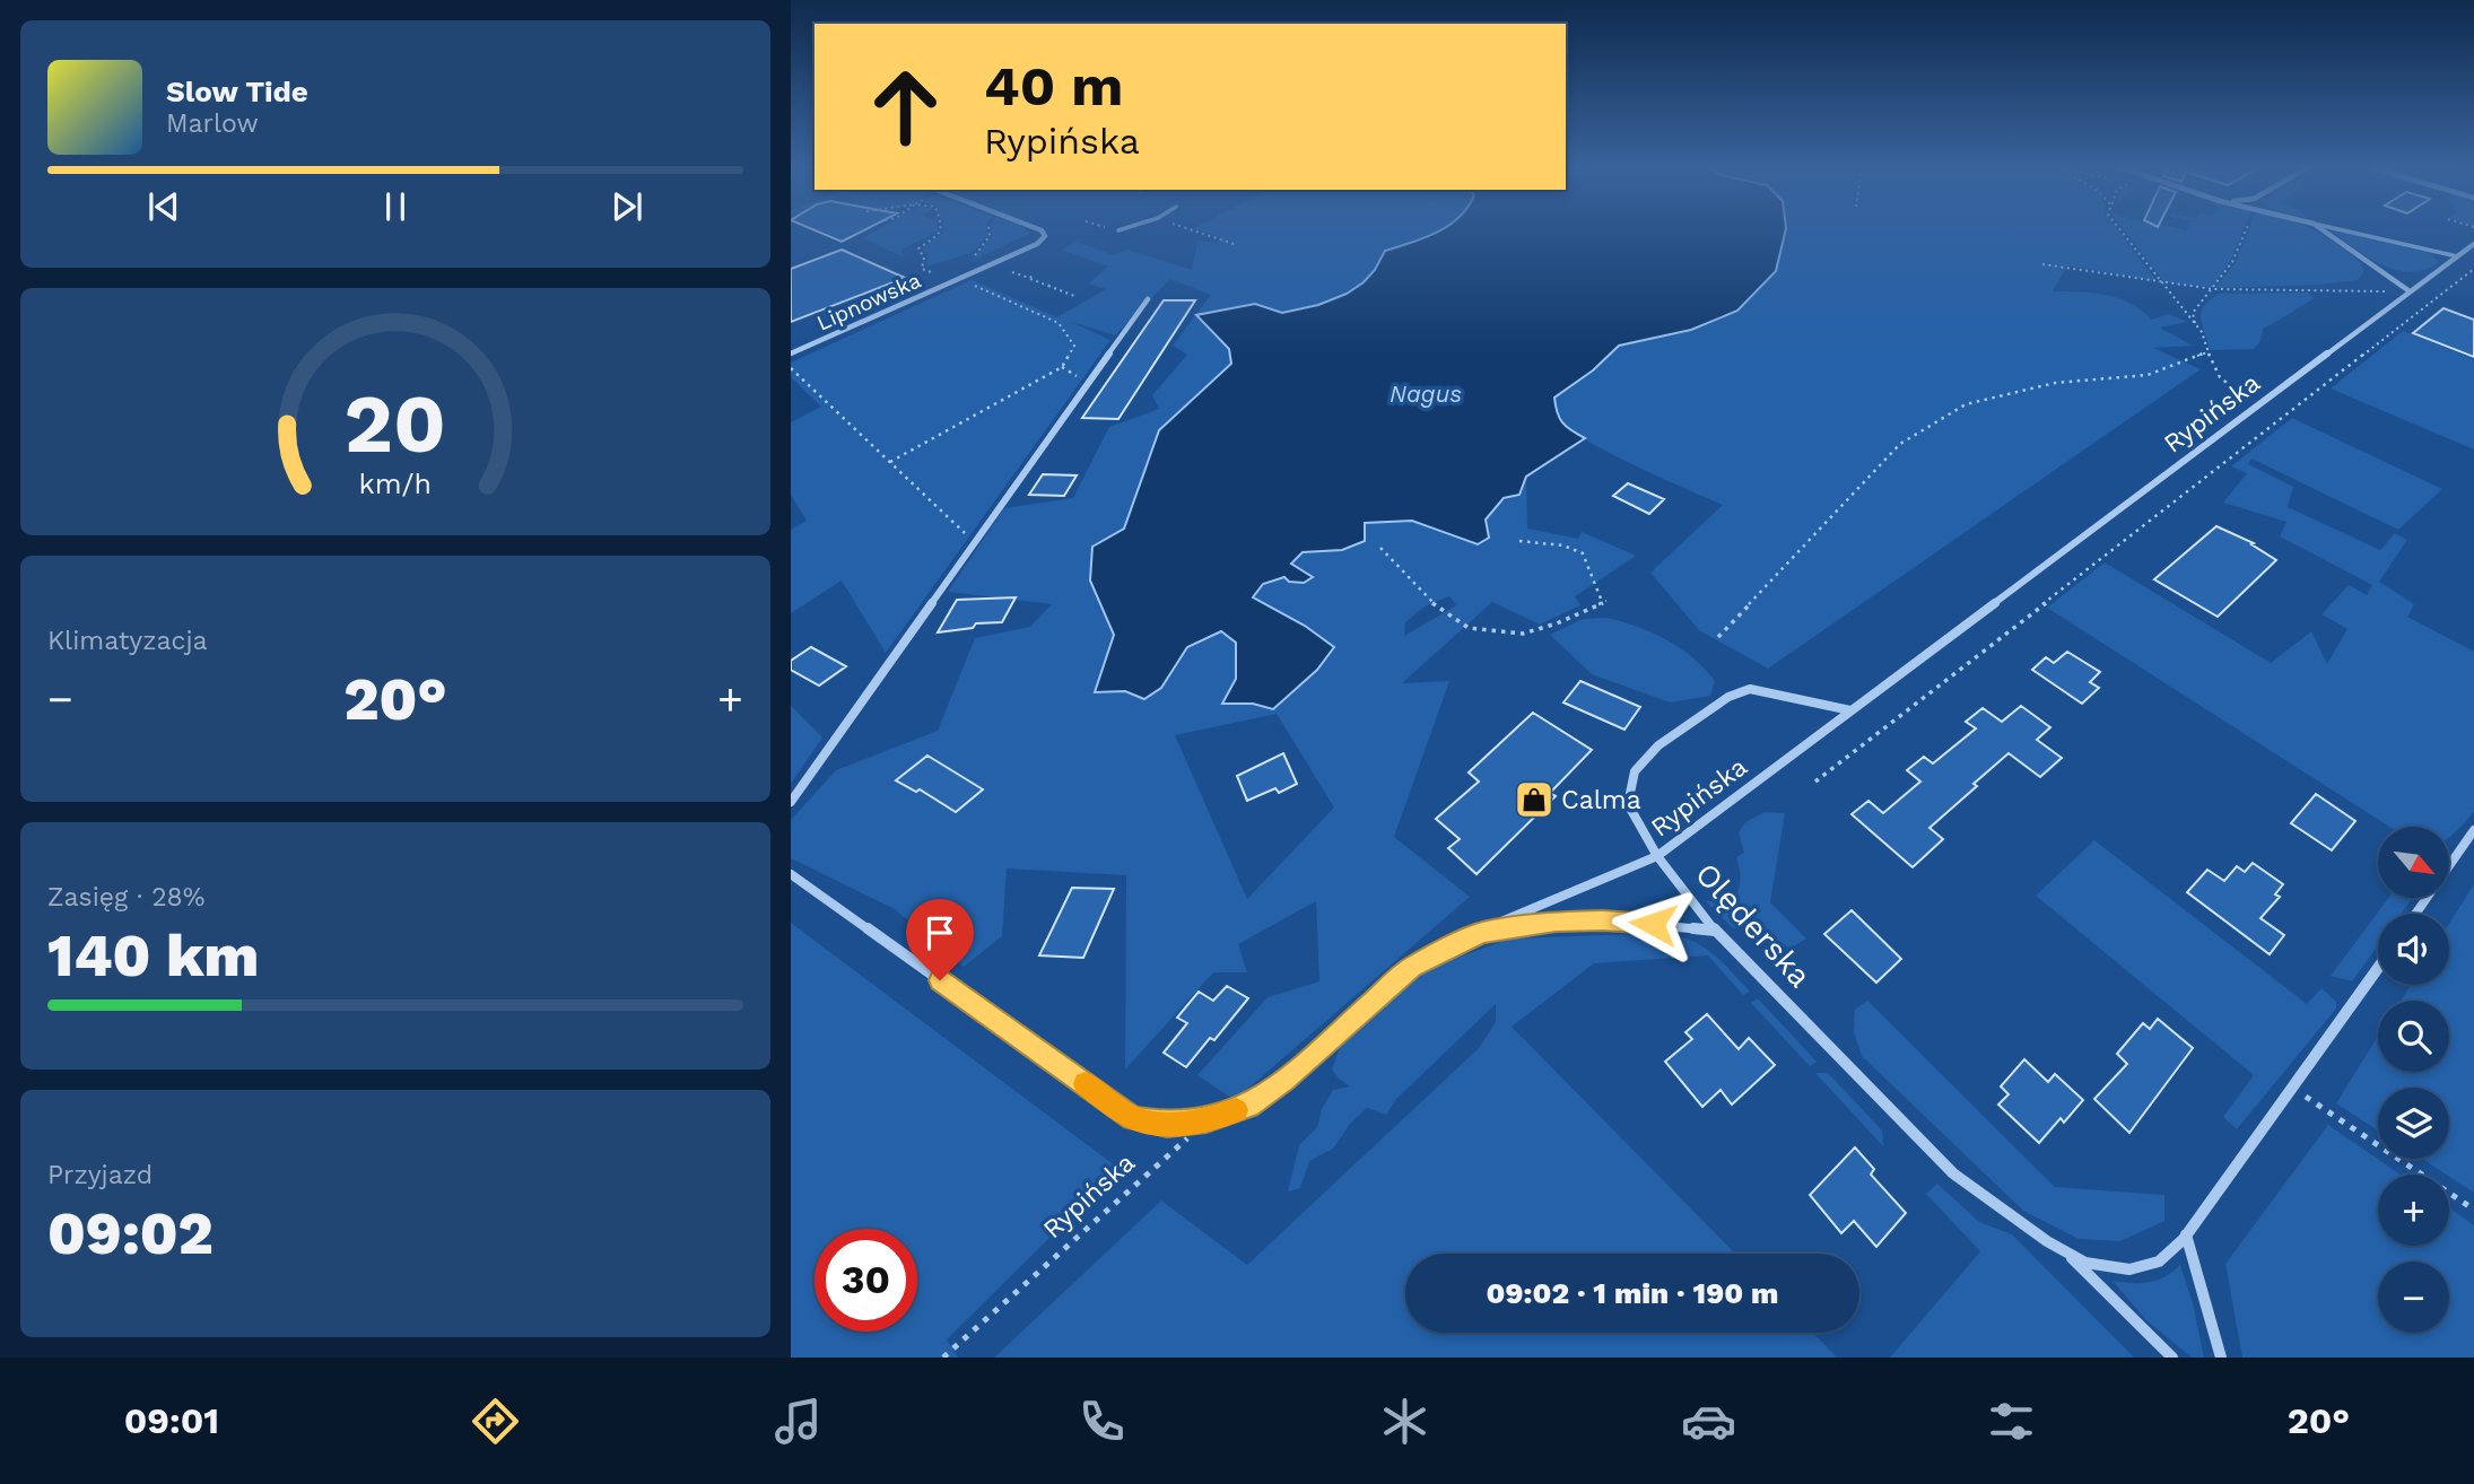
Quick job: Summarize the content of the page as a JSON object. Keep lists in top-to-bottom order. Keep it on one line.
{"streets":{"street":["Lipnowska","Rypińska","Olęderska"]},"crossings":[["Rypińska","Olęderska"]],"water":["Nagus"],"places":{"shop":["Calma"]},"north":"bottom right","page":{"turn":["40 m","Rypińska"],"song":["Slow Tide","Marlow"],"tile":["Klimatyzacja",["Zasięg · 28%","140 km"],["Przyjazd","09:02"]],"heat":["−","20°","+"],"map_buttons":["+","−"],"limit":"30","trip":"09:02 · 1 min · 190 m","tabs":["09:01","20°"],"gauge":["20","km/h"]}}
